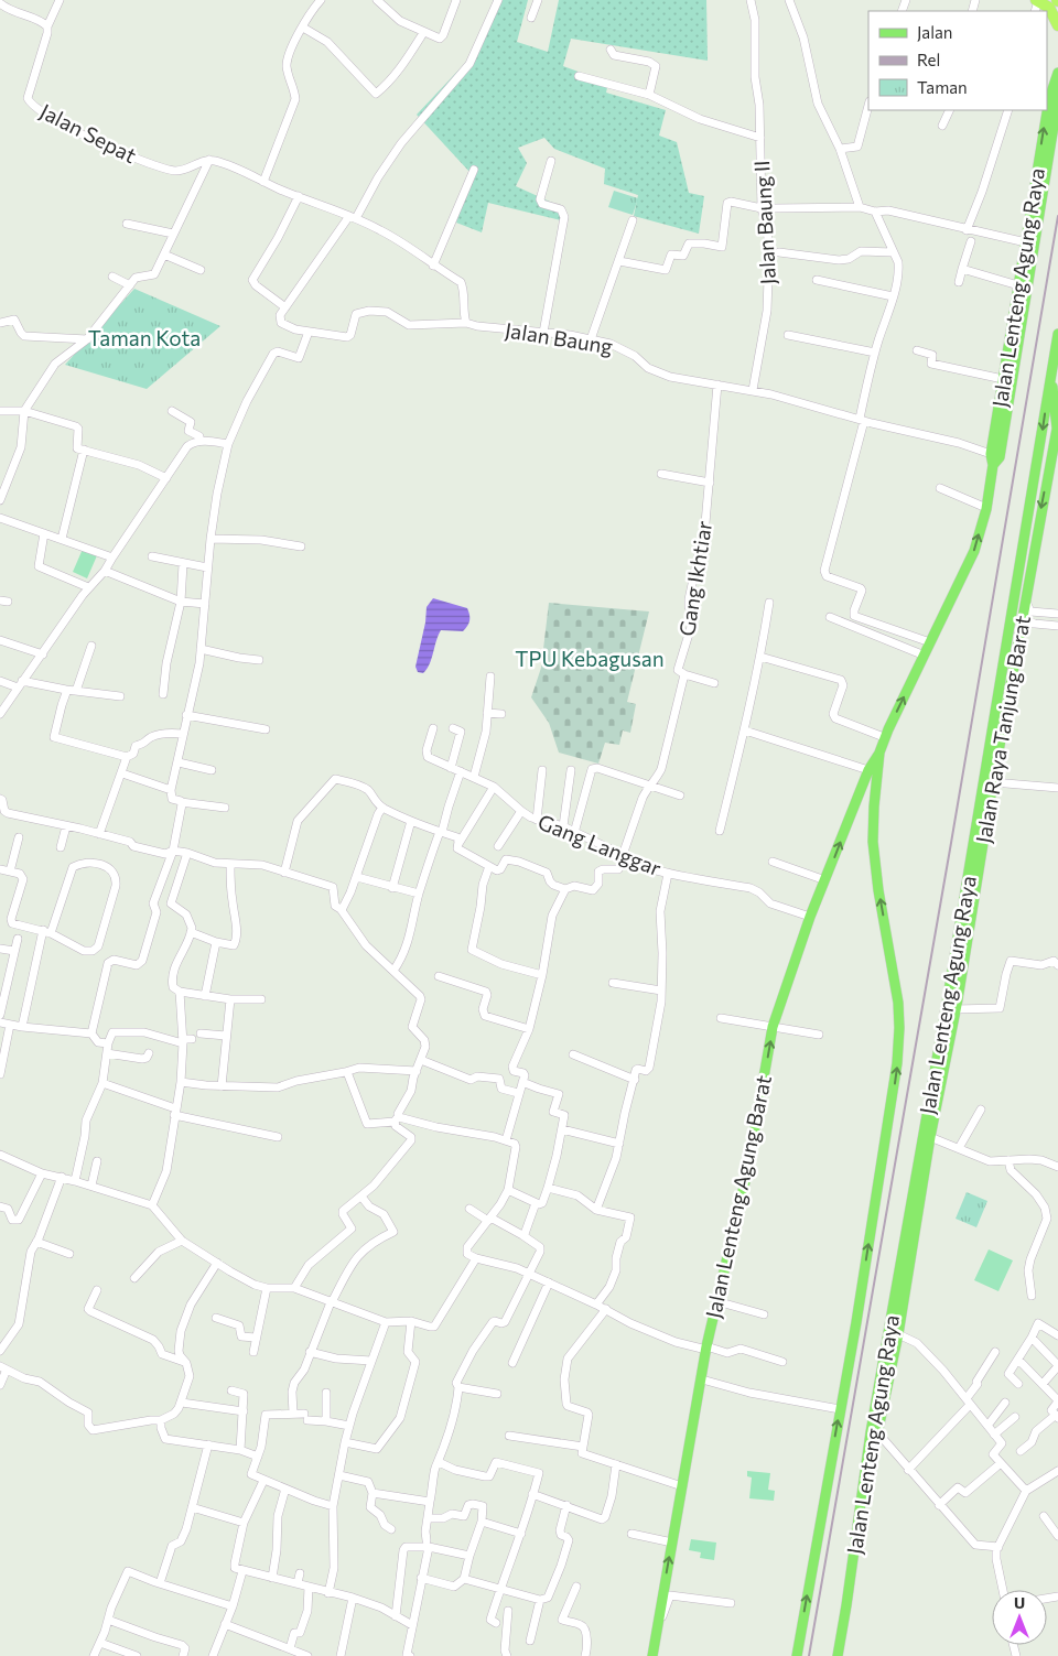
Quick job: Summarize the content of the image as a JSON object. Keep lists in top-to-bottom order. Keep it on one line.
{"streets":{"main road":["Jalan Lenteng Agung Raya","Jalan Raya Tanjung Barat","Jalan Lenteng Agung Barat"],"street":["Jalan Sepat","Jalan Baung II","Jalan Baung","Gang Ikhtiar","Gang Langgar"]},"crossings":[["Jalan Baung II","Jalan Baung"],["Jalan Lenteng Agung Raya","Jalan Baung"],["Jalan Lenteng Agung Raya","Jalan Raya Tanjung Barat"],["Jalan Lenteng Agung Raya","Jalan Lenteng Agung Barat"],["Jalan Baung","Gang Ikhtiar"],["Gang Ikhtiar","Gang Langgar"],["Gang Langgar","Jalan Lenteng Agung Barat"]],"one_way":["Jalan Lenteng Agung Barat"],"parks":["Taman Kota","TPU Kebagusan"],"legend":["Jalan","Rel","Taman"],"north":"top"}
